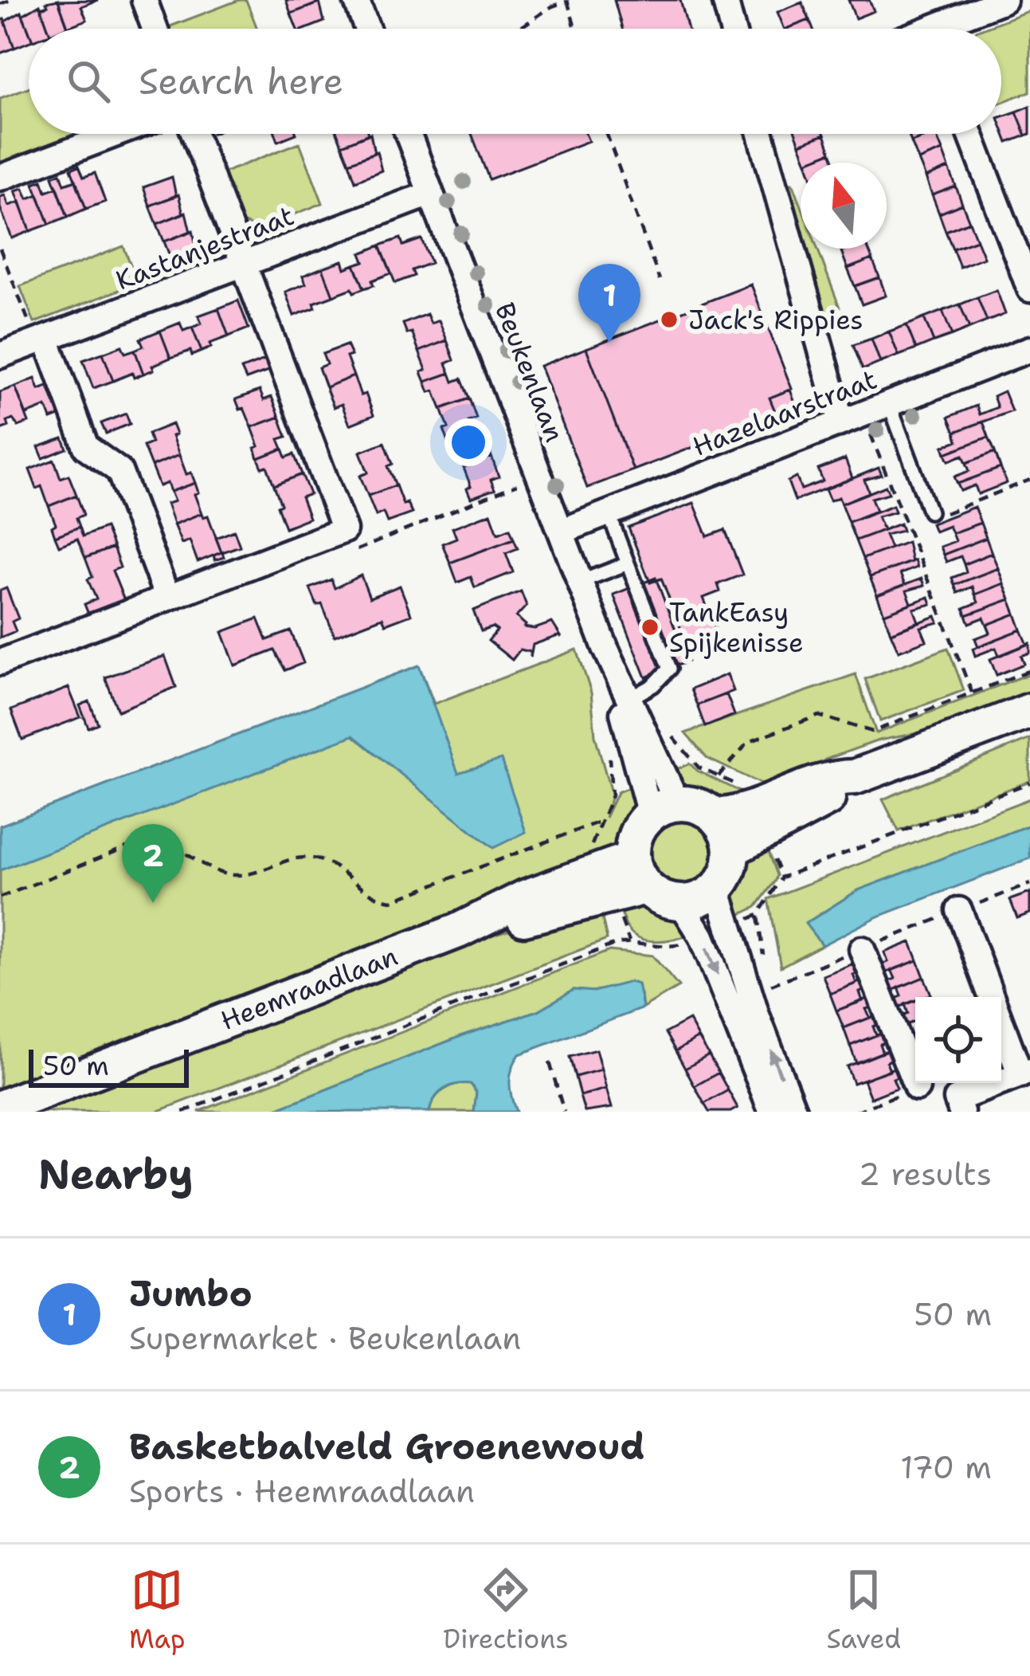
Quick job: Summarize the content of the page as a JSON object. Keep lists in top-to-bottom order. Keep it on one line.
{"streets":{"main road":["Heemraadlaan"],"street":["Kastanjestraat","Beukenlaan","Hazelaarstraat"]},"crossings":[["Kastanjestraat","Beukenlaan"],["Beukenlaan","Hazelaarstraat"],["Beukenlaan","Heemraadlaan"]],"places":["Jack's Rippies","TankEasy Spijkenisse"],"scale_bar":"50 m","north":"top","page":{"search":"Search here","pins":["1","2"],"scale":"50 m","heading":["Nearby","2 results"],"list":[{"mark":"1","name":"Jumbo","note":"Supermarket · Beukenlaan","value":"50 m"},{"mark":"2","name":"Basketbalveld Groenewoud","note":"Sports · Heemraadlaan","value":"170 m"}],"nav":["Map","Directions","Saved"]}}
